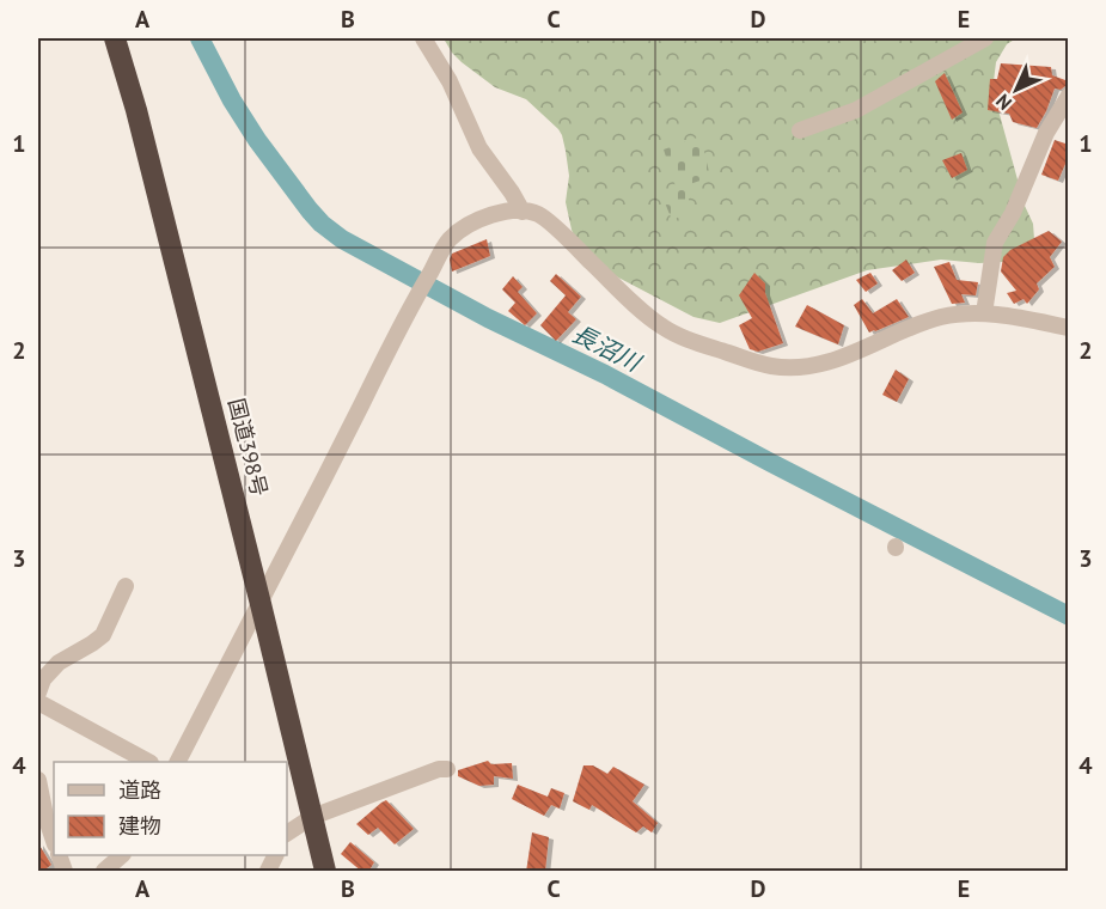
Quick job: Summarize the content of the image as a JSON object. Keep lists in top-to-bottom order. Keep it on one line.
{"streets":{"highway":["国道398号"]},"water":["長沼川"],"legend":["道路","建物"],"north":"bottom left","grid":{"columns":["A","B","C","D","E"],"rows":["1","2","3","4"]}}
